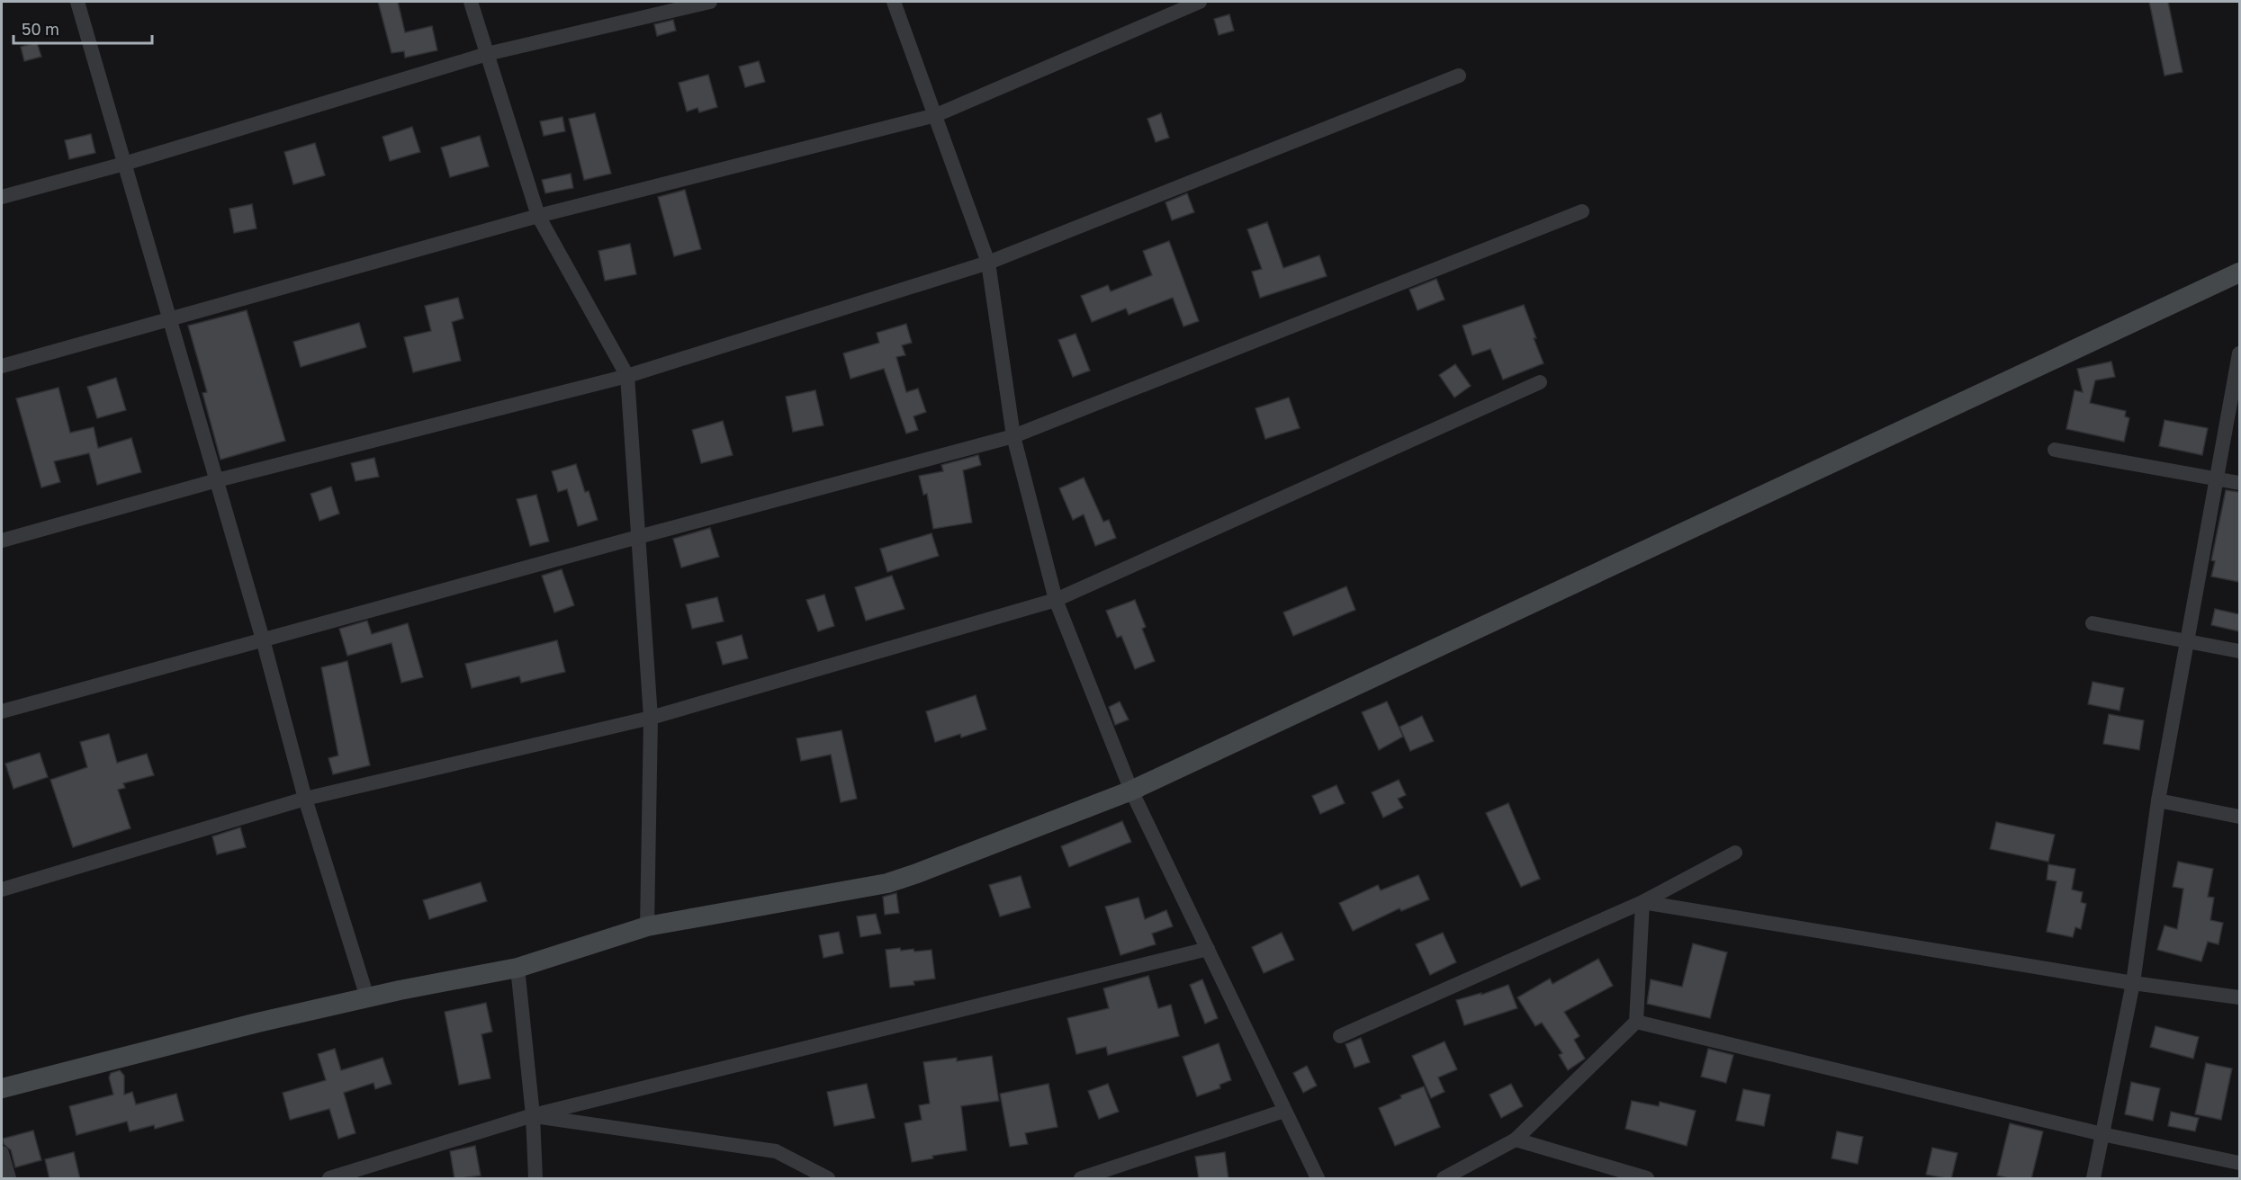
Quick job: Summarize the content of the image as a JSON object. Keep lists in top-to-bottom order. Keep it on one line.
{"scale_bar":"50 m"}
